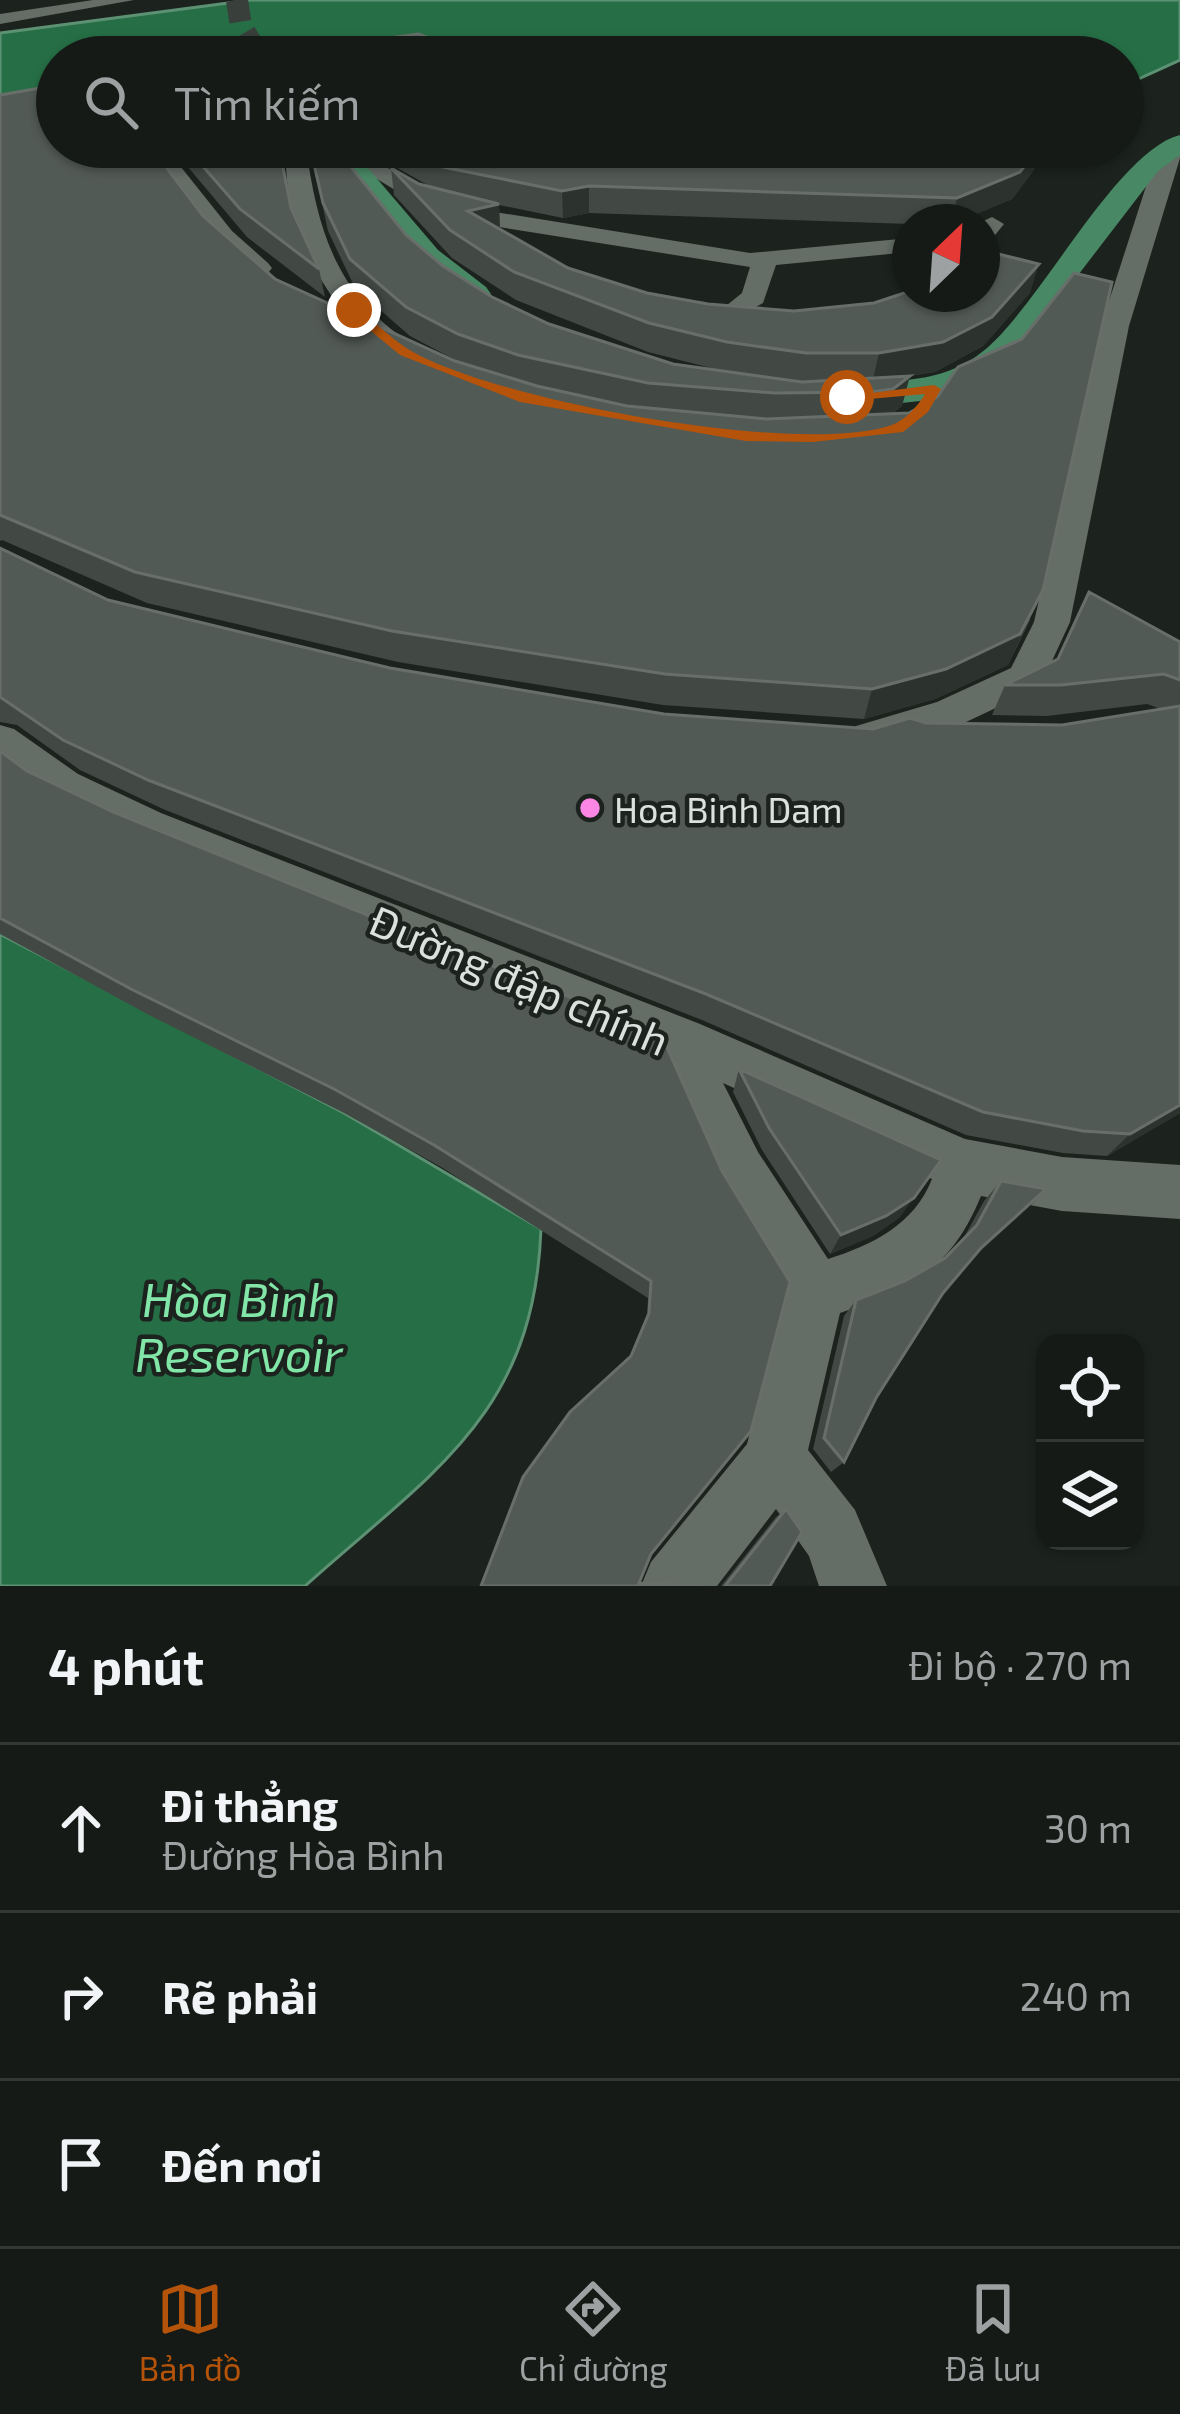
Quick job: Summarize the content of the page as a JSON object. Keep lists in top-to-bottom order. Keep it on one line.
{"streets":{"street":["Đường đập chính"]},"water":["Hòa Bình Reservoir"],"places":["Hoa Binh Dam"],"north":"top right","page":{"search":"Tìm kiếm","heading":["4 phút","Đi bộ · 270 m"],"list":[["Đi thẳng","Đường Hòa Bình","30 m"],["Rẽ phải","240 m"],"Đến nơi"],"nav":["Bản đồ","Chỉ đường","Đã lưu"]}}
